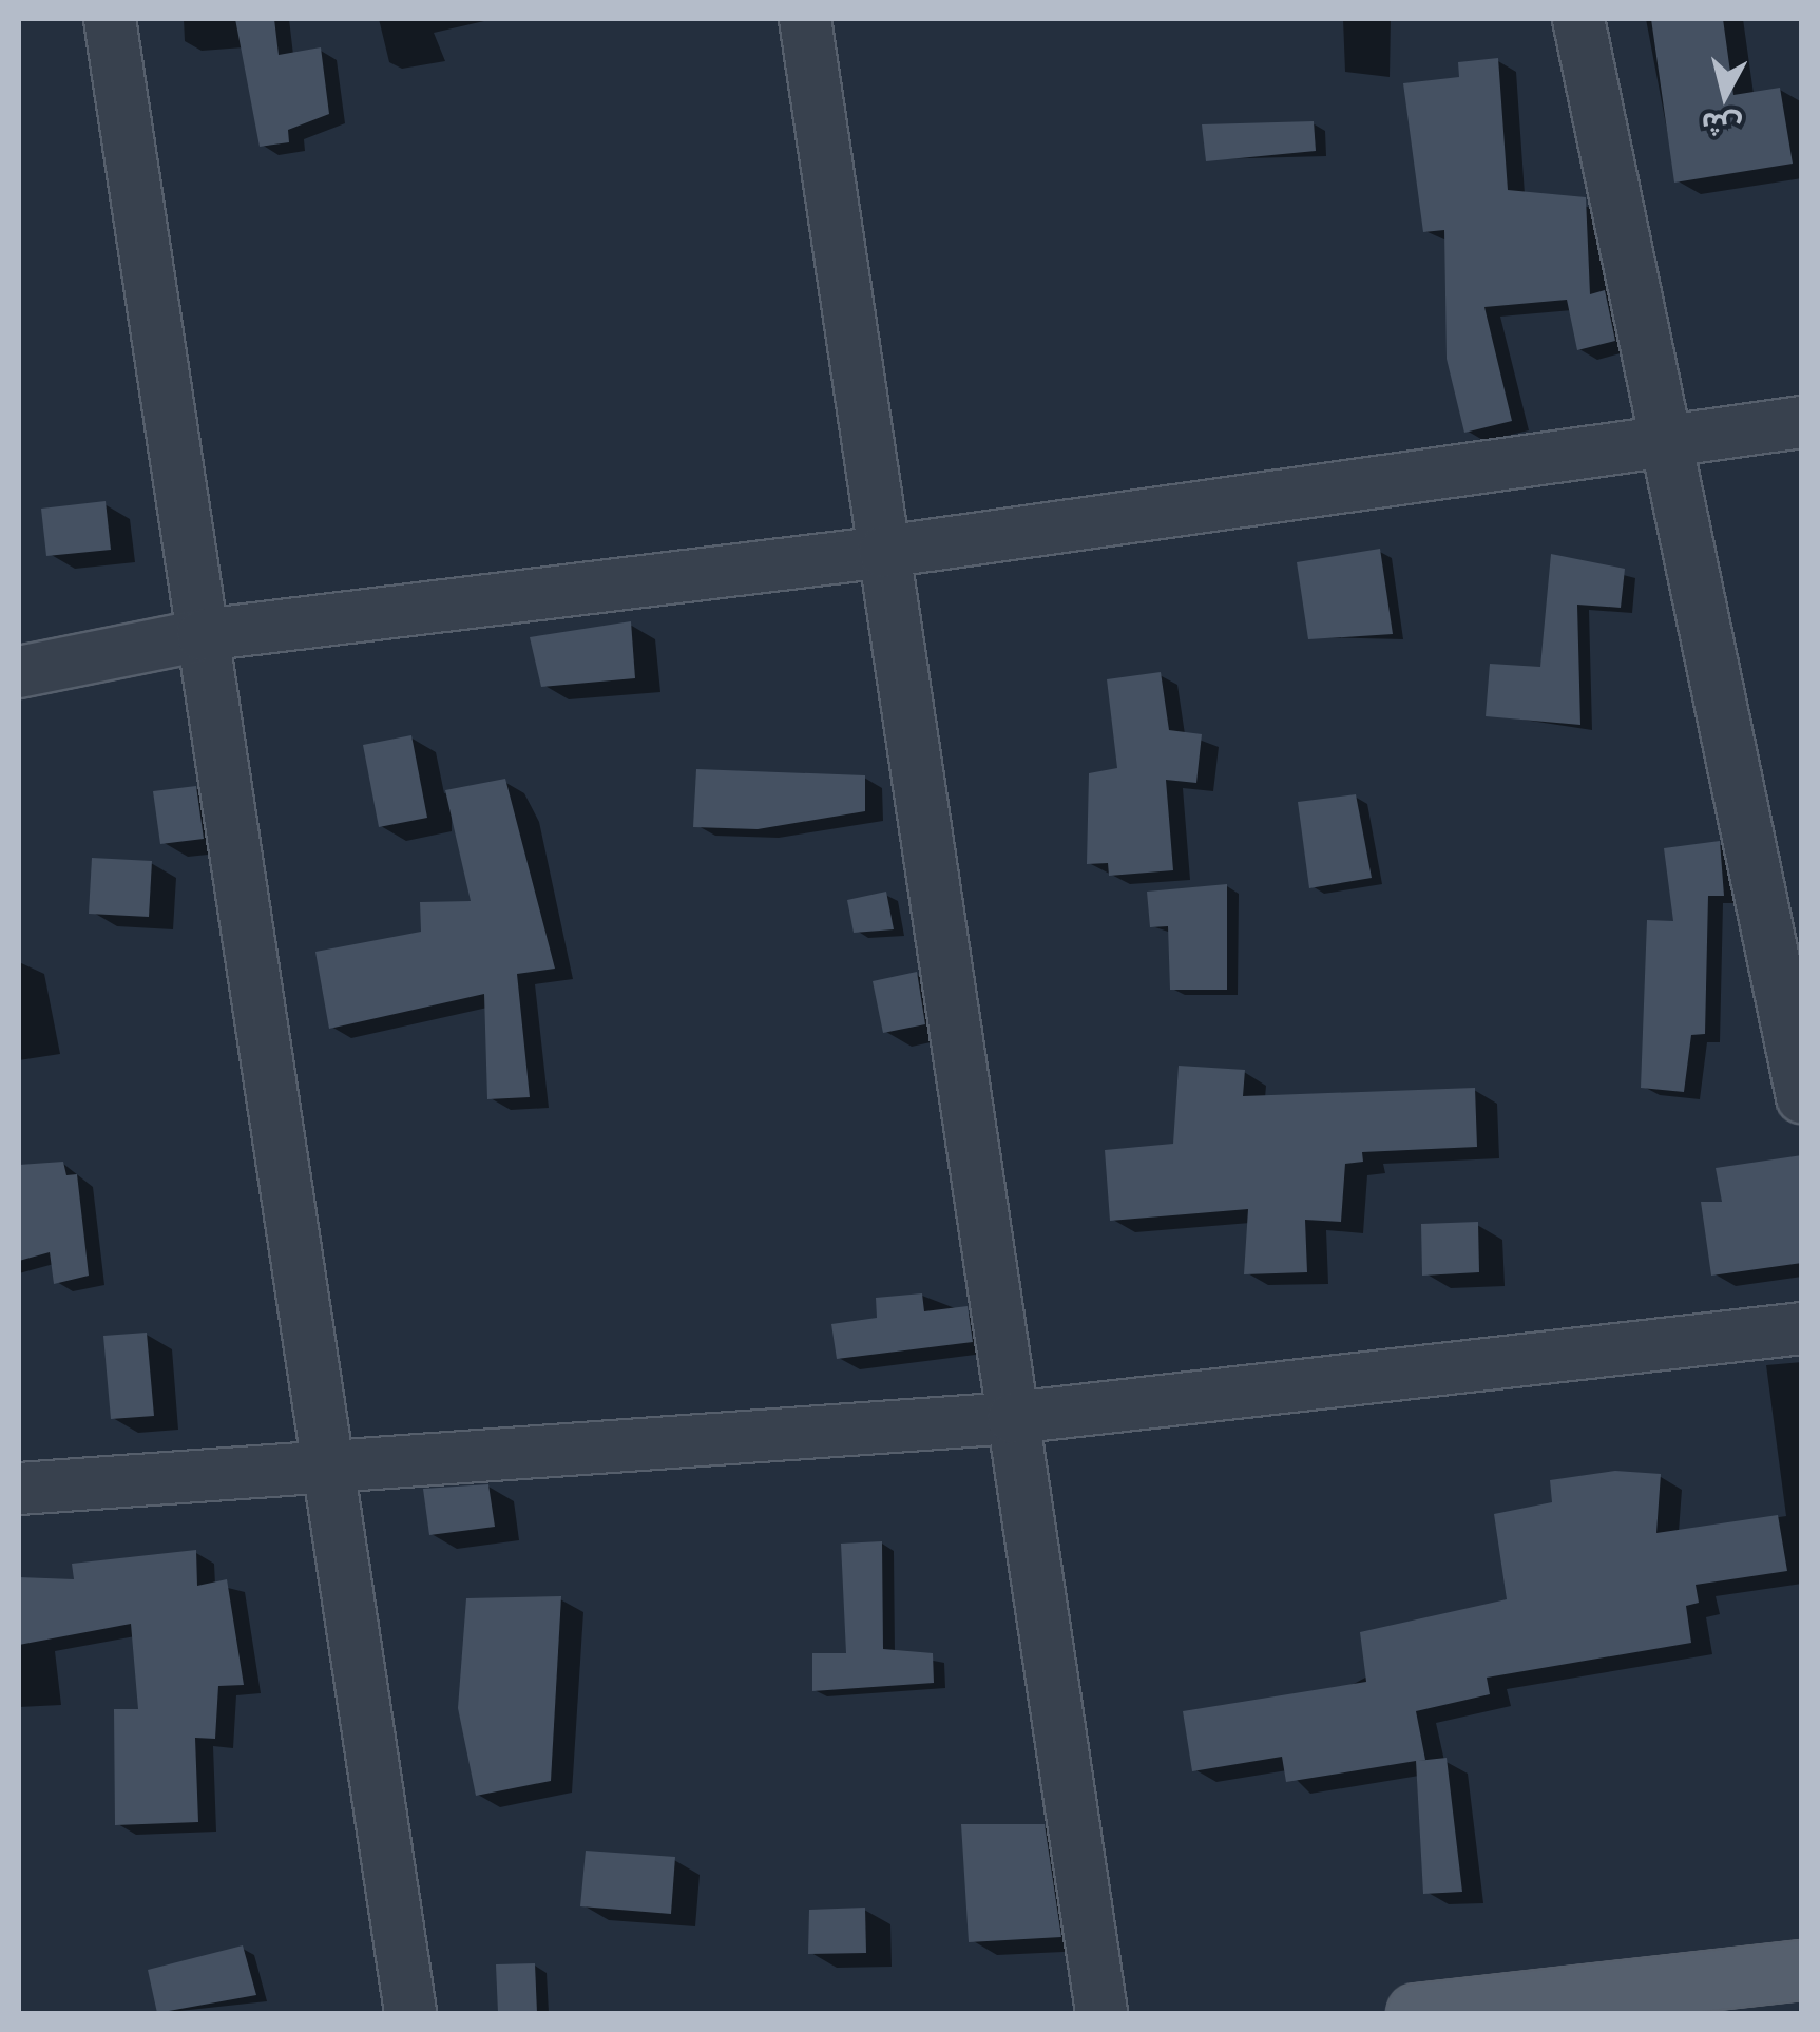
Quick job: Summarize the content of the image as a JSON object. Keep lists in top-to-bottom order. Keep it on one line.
{"north":"bottom"}
